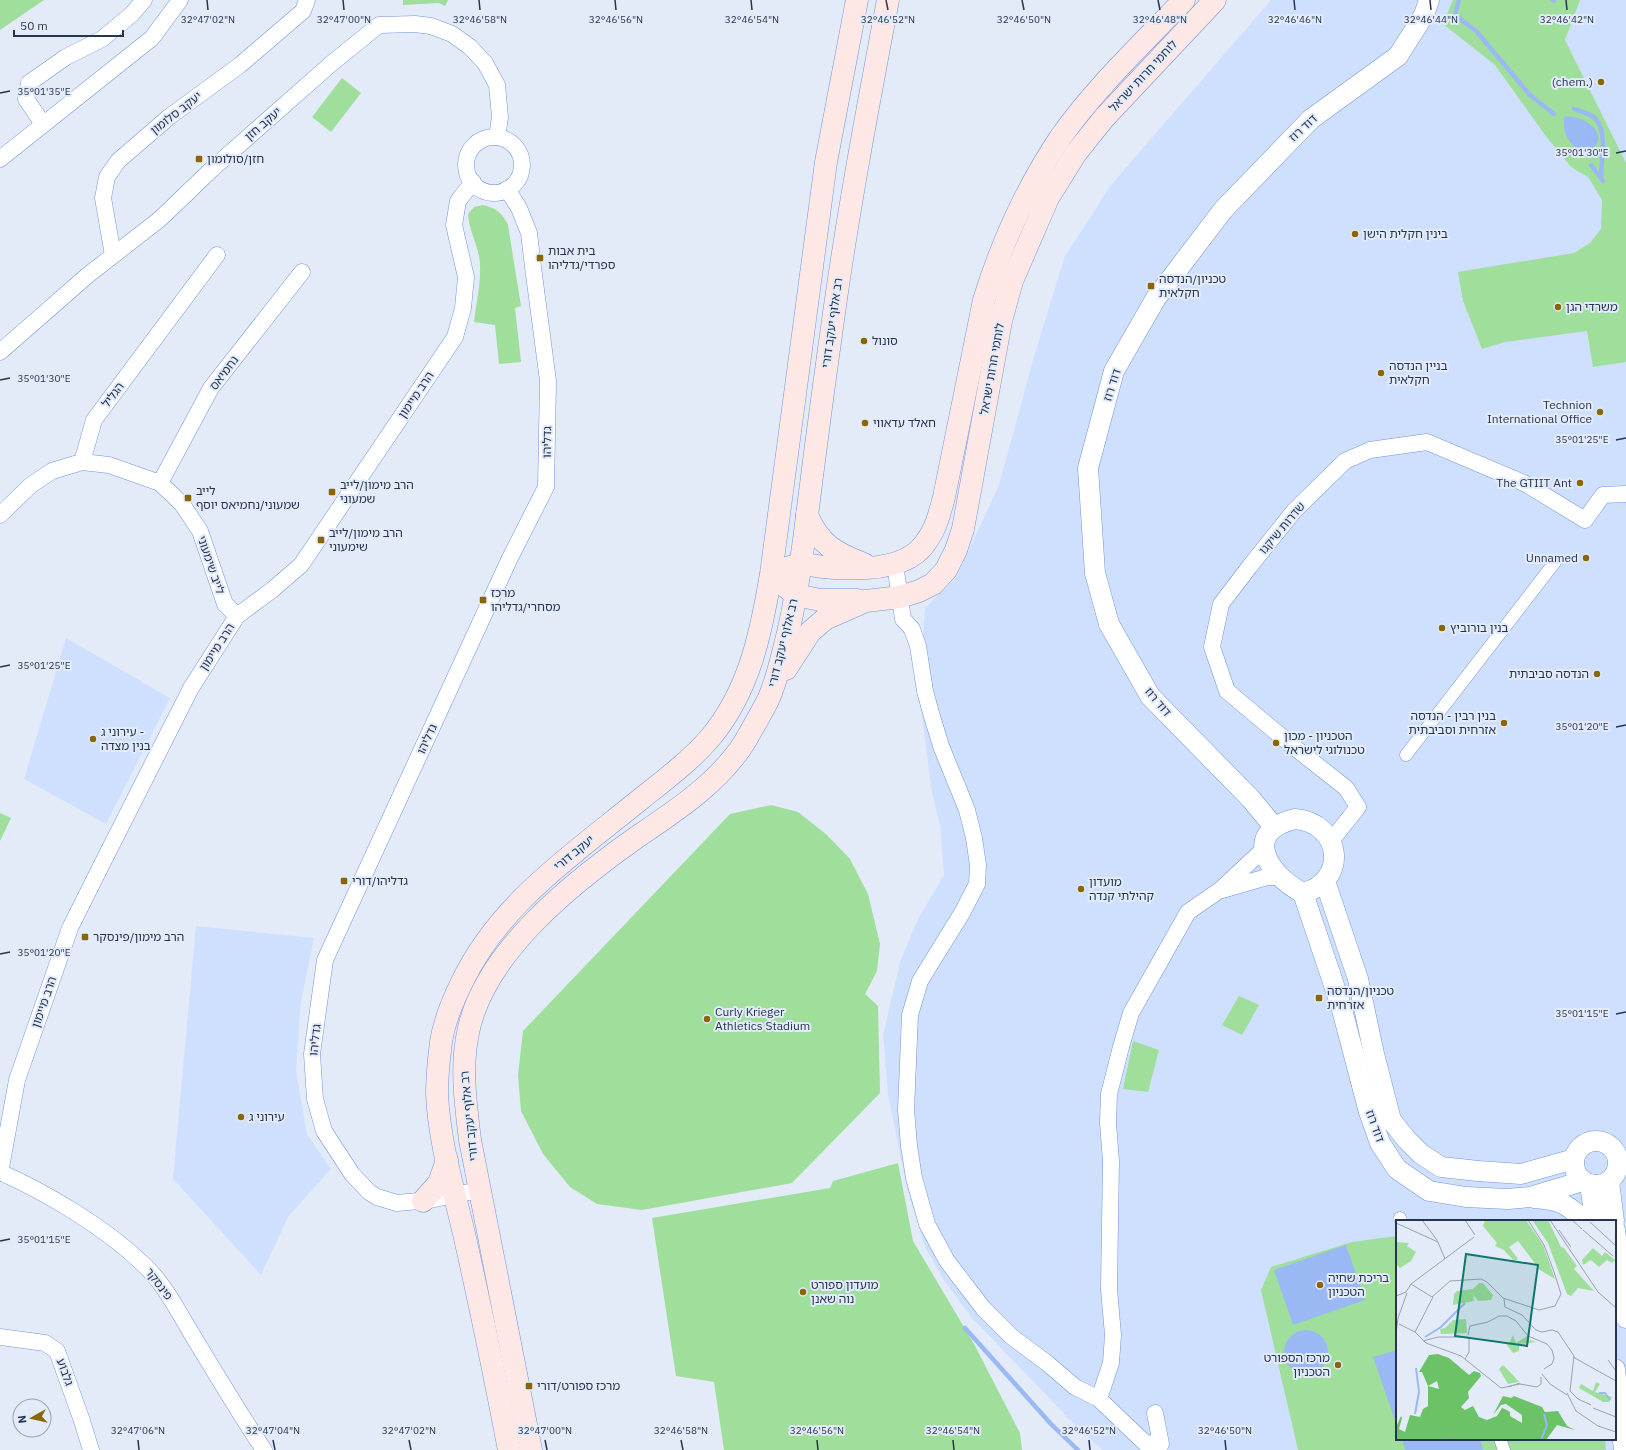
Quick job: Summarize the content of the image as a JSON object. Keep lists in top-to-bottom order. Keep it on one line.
{"streets":{"main road":["לוחמי חרות ישראל","רב אלוף יעקב דורי","יעקב דורי"],"street":["יעקב סלומון","יעקב חזן","דוד רוז","נחמיאס","הגליל","הרב מיימון","גדליהו","שדרות שיקגו","לייב שימעוני","פינסקר","גלבוע"]},"crossings":[["לוחמי חרות ישראל","רב אלוף יעקב דורי"],["יעקב סלומון","יעקב חזן"],["יעקב חזן","הרב מיימון"],["יעקב חזן","גדליהו"],["דוד רוז","שדרות שיקגו"],["נחמיאס","לייב שימעוני"],["הגליל","לייב שימעוני"],["הרב מיימון","גדליהו"],["הרב מיימון","לייב שימעוני"],["הרב מיימון","פינסקר"]],"places":{"other":["(chem.)","בינין חקלית הישן","משרדי הגן","סונול","בניין הנדסה חקלאית","Technion International Office","חאלד עדאווי","The GTIIT Ant","Unnamed","בנין בורוביץ","הנדסה סביבתית","בנין רבין - הנדסה אזרחית וסביבתית","עירוני ג - בנין מצדה","הטכניון - מכון טכנולוגי לישראל","מועדון קהילתי קנדה","Curly Krieger Athletics Stadium","עירוני ג","בריכת שחיה הטכניון","מועדון ספורט נוה שאנן","מרכז הספורט הטכניון"],"transit":["חזן/סולומון","בית אבות ספרדי/גדליהו","טכניון/הנדסה חקלאית","הרב מימון/לייב שמעוני","לייב שמעוני/נחמיאס יוסף","הרב מימון/לייב שימעוני","מרכז מסחרי/גדליהו","גדליהו/דורי","הרב מימון/פינסקר","טכניון/הנדסה אזרחית","מרכז ספורט/דורי"]},"scale_bar":"50 m","north":"left","coordinates":["32°47'02\"N","32°47'00\"N","32°46'58\"N","32°46'56\"N","32°46'54\"N","32°46'52\"N","32°46'50\"N","32°46'48\"N","32°46'46\"N","32°46'44\"N","32°46'42\"N","35°01'35\"E","35°01'30\"E","35°01'25\"E","35°01'20\"E","35°01'15\"E","32°47'06\"N","32°47'04\"N"]}
